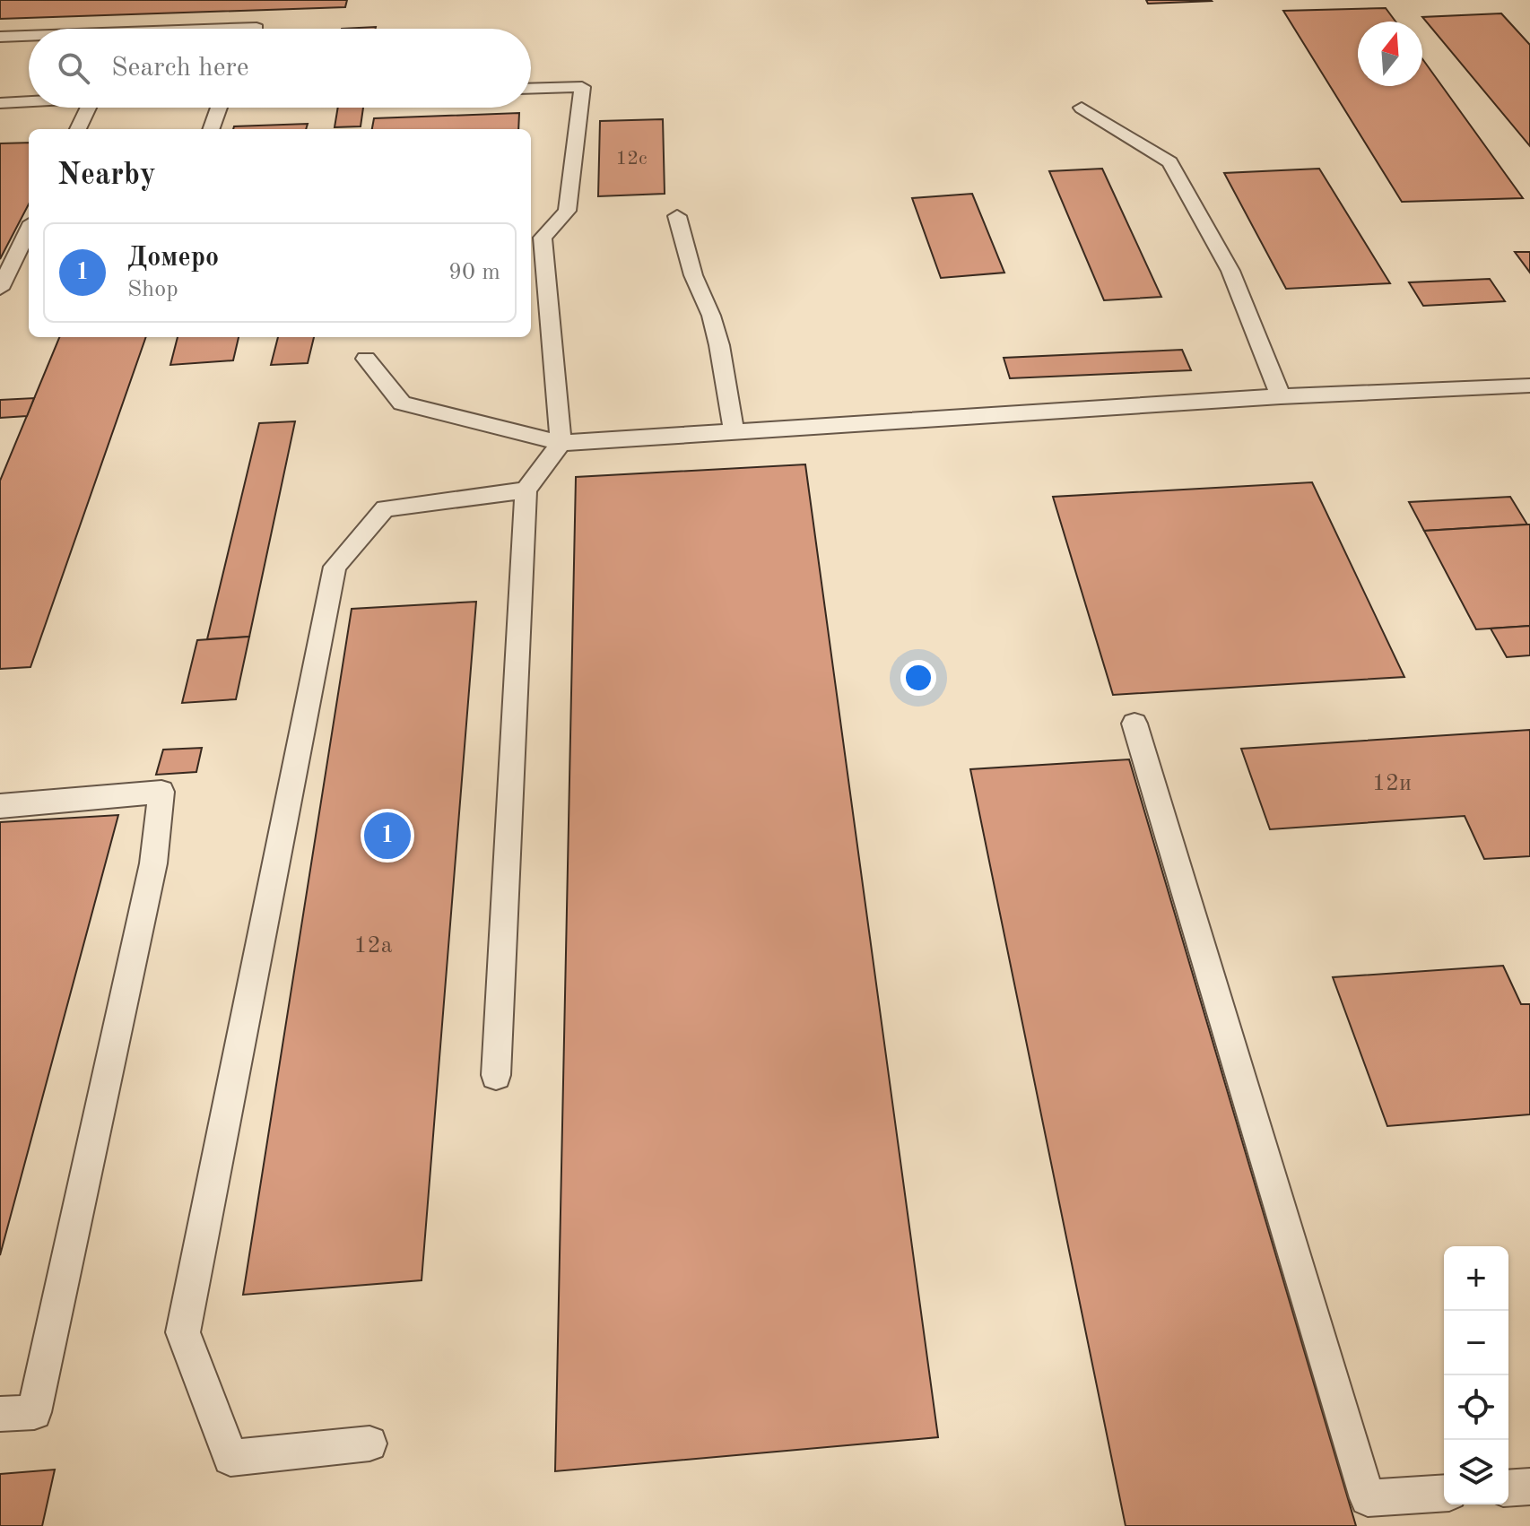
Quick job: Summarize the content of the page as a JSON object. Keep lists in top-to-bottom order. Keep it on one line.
{"house_numbers":["12с","12и","12а"],"north":"top","page":{"search":"Search here","heading":"Nearby","list":[{"mark":"1","name":"Домеро","note":"Shop","value":"90 m"}],"pins":"1","map_buttons":["+","−"]}}
